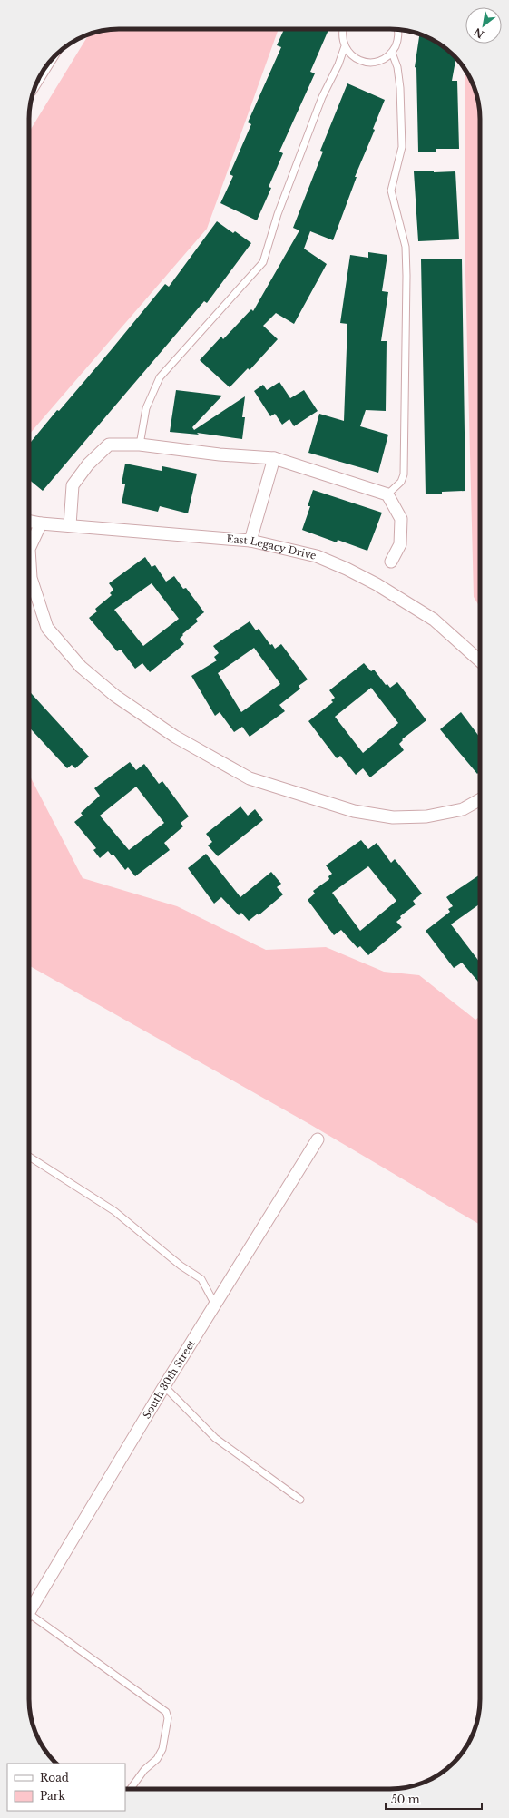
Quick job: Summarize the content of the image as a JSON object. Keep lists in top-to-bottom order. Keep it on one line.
{"streets":{"street":["East Legacy Drive","South 30th Street"]},"legend":["Road","Park"],"scale_bar":"50 m","north":"bottom left"}
